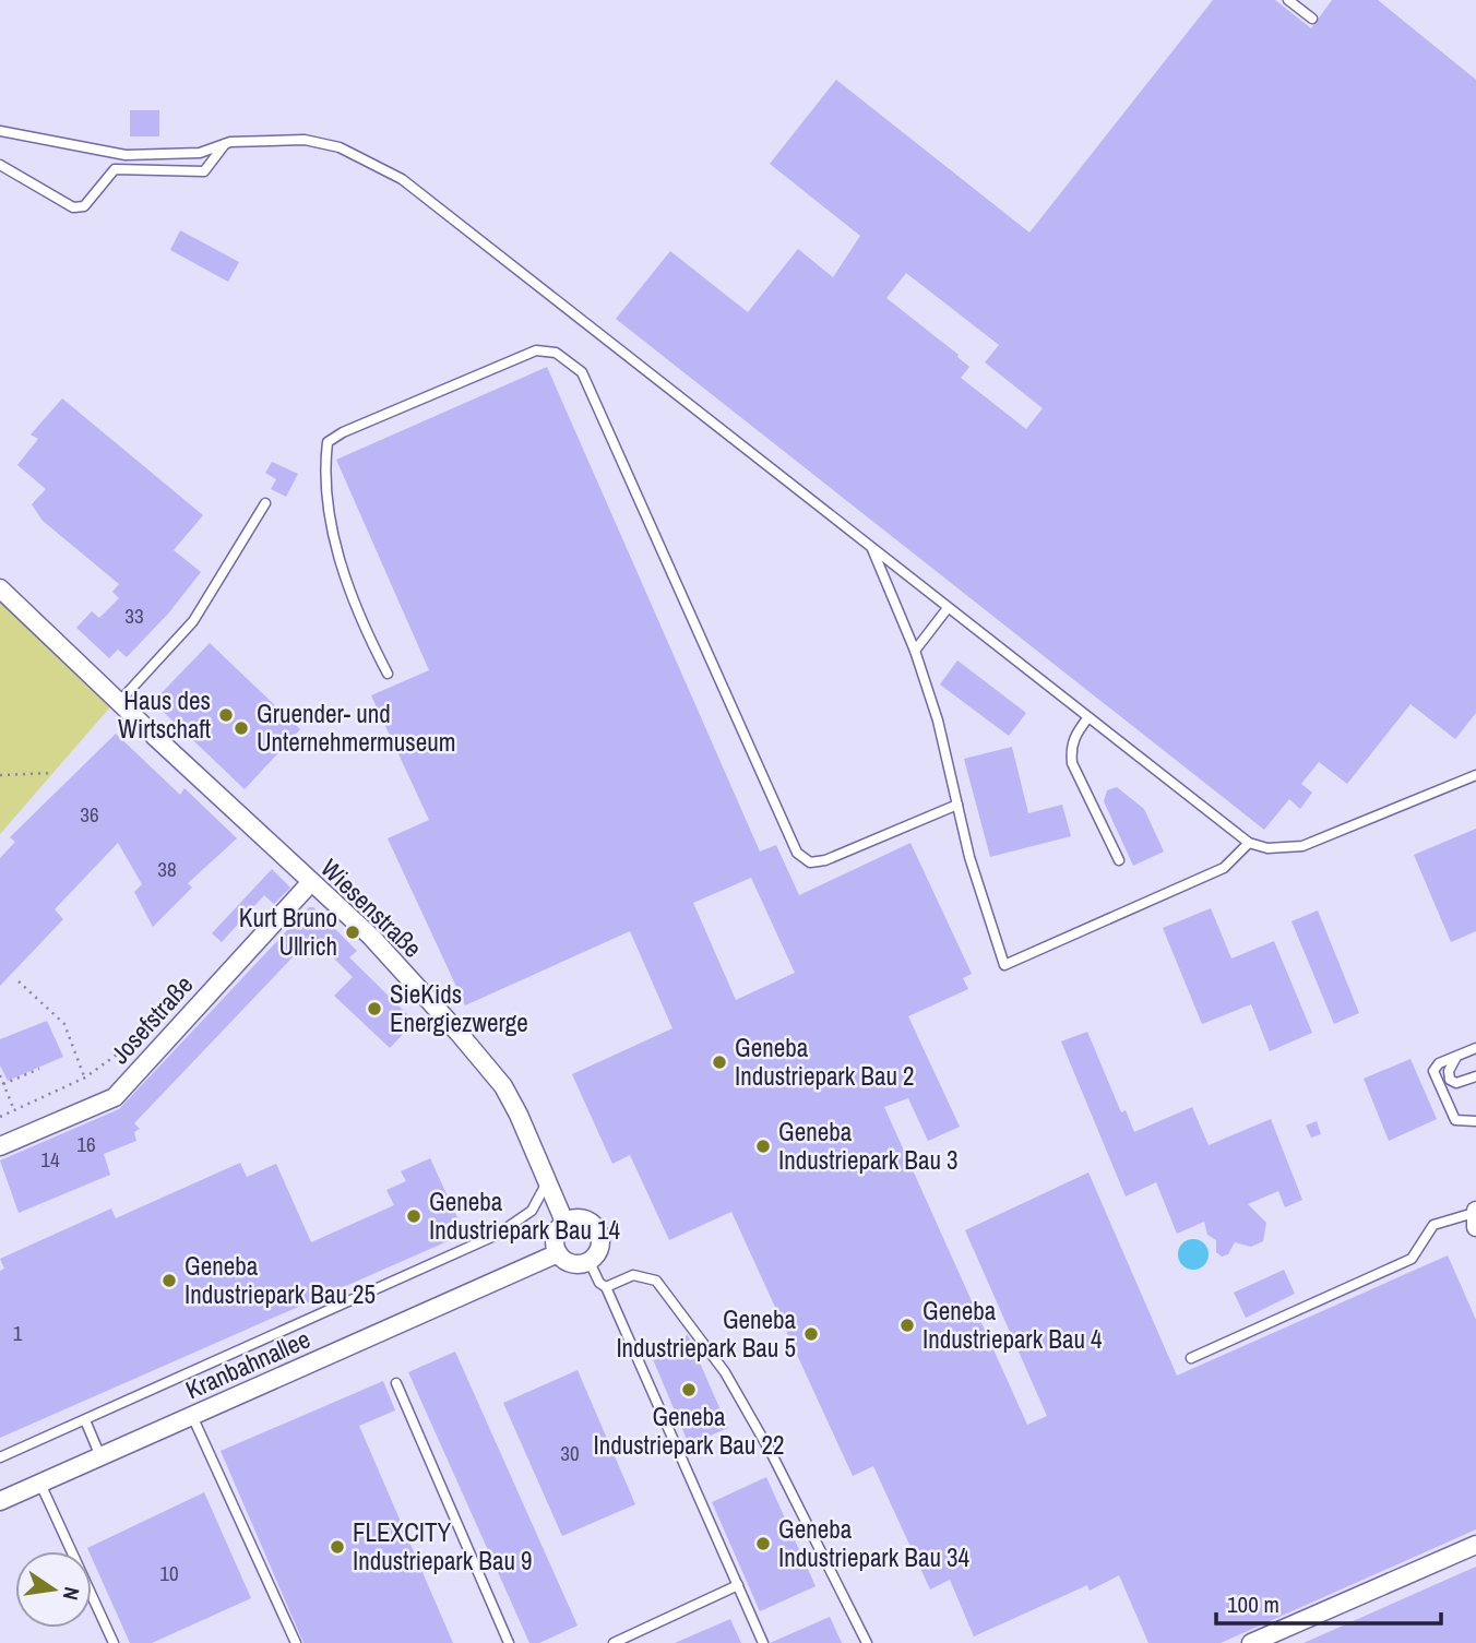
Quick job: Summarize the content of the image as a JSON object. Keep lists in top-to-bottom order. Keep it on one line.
{"streets":{"street":["Wiesenstraße","Josefstraße","Kranbahnallee"]},"crossings":[["Wiesenstraße","Josefstraße"],["Wiesenstraße","Kranbahnallee"]],"places":["Haus des Wirtschaft","Gruender- und Unternehmermuseum","Kurt Bruno Ullrich","SieKids Energiezwerge","Geneba Industriepark Bau 2","Geneba Industriepark Bau 3","Geneba Industriepark Bau 14","Geneba Industriepark Bau 25","Geneba Industriepark Bau 4","Geneba Industriepark Bau 5","Geneba Industriepark Bau 22","Geneba Industriepark Bau 34","FLEXCITY Industriepark Bau 9"],"house_numbers":["33","36","38","16","14","1","30","10"],"scale_bar":"100 m","north":"right"}
